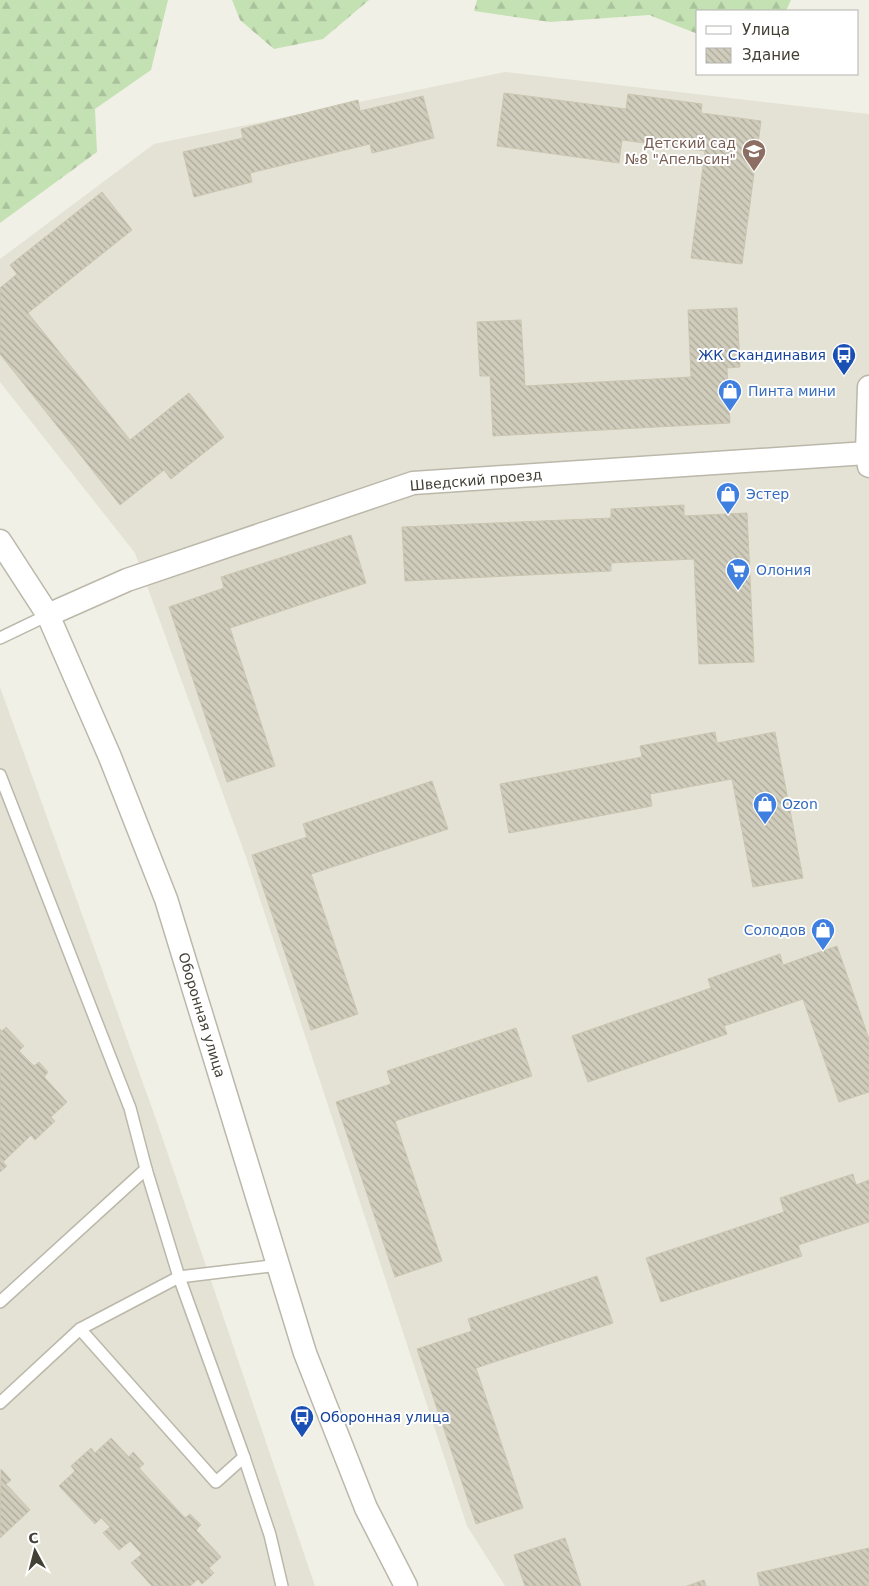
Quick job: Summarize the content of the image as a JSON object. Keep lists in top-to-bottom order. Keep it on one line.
{"streets":{"street":["Шведский проезд","Оборонная улица"]},"crossings":[["Шведский проезд","Оборонная улица"]],"places":{"school or university":["Детский сад №8 \"Апельсин\""],"bus stop":["ЖК Скандинавия","Оборонная улица"],"shop":["Пинта мини","Эстер","Ozon","Солодов"],"supermarket":["Олония"]},"legend":["Улица","Здание"],"north":"top"}
